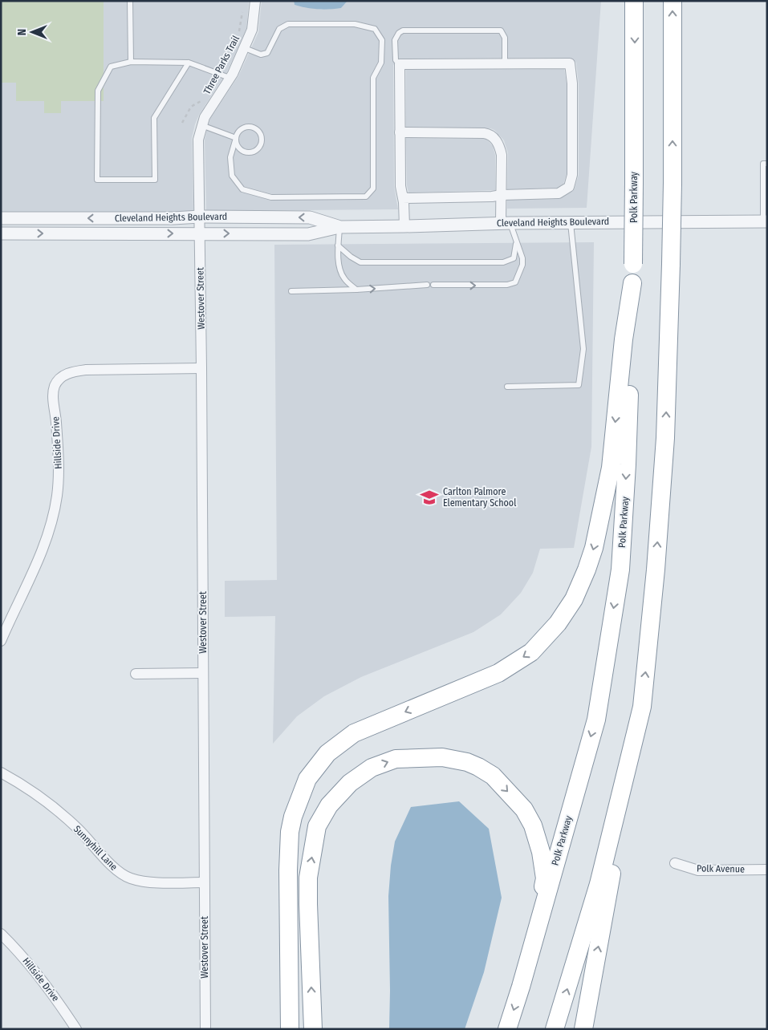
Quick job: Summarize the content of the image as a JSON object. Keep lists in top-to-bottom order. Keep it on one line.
{"streets":{"highway":["Polk Parkway"],"street":["Cleveland Heights Boulevard","Westover Street","Hillside Drive","Sunnyhill Lane","Polk Avenue"],"path":["Three Parks Trail"]},"crossings":[["Three Parks Trail","Westover Street"],["Cleveland Heights Boulevard","Westover Street"],["Westover Street","Hillside Drive"],["Westover Street","Sunnyhill Lane"]],"places":{"school or university":["Carlton Palmore Elementary School"]},"north":"left"}
